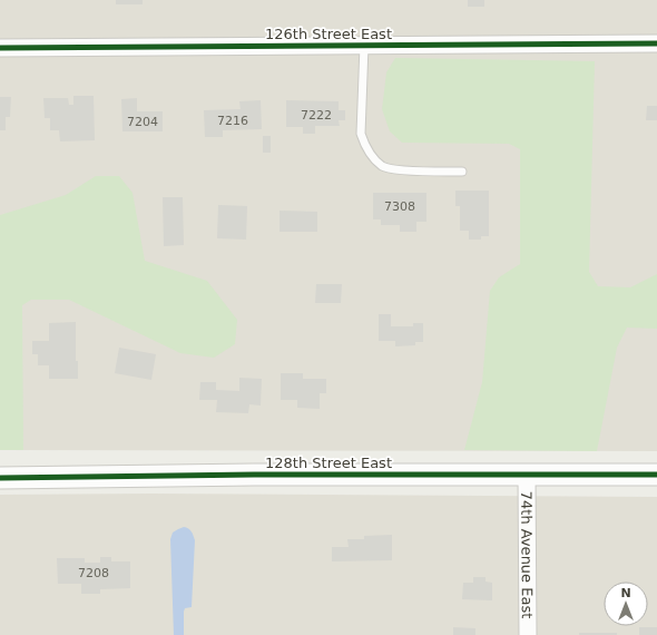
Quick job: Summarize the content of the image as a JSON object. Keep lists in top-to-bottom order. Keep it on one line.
{"streets":{"street":["126th Street East","128th Street East","74th Avenue East"]},"crossings":[["128th Street East","74th Avenue East"]],"house_numbers":["7222","7216","7204","7308","7208"],"north":"top"}
